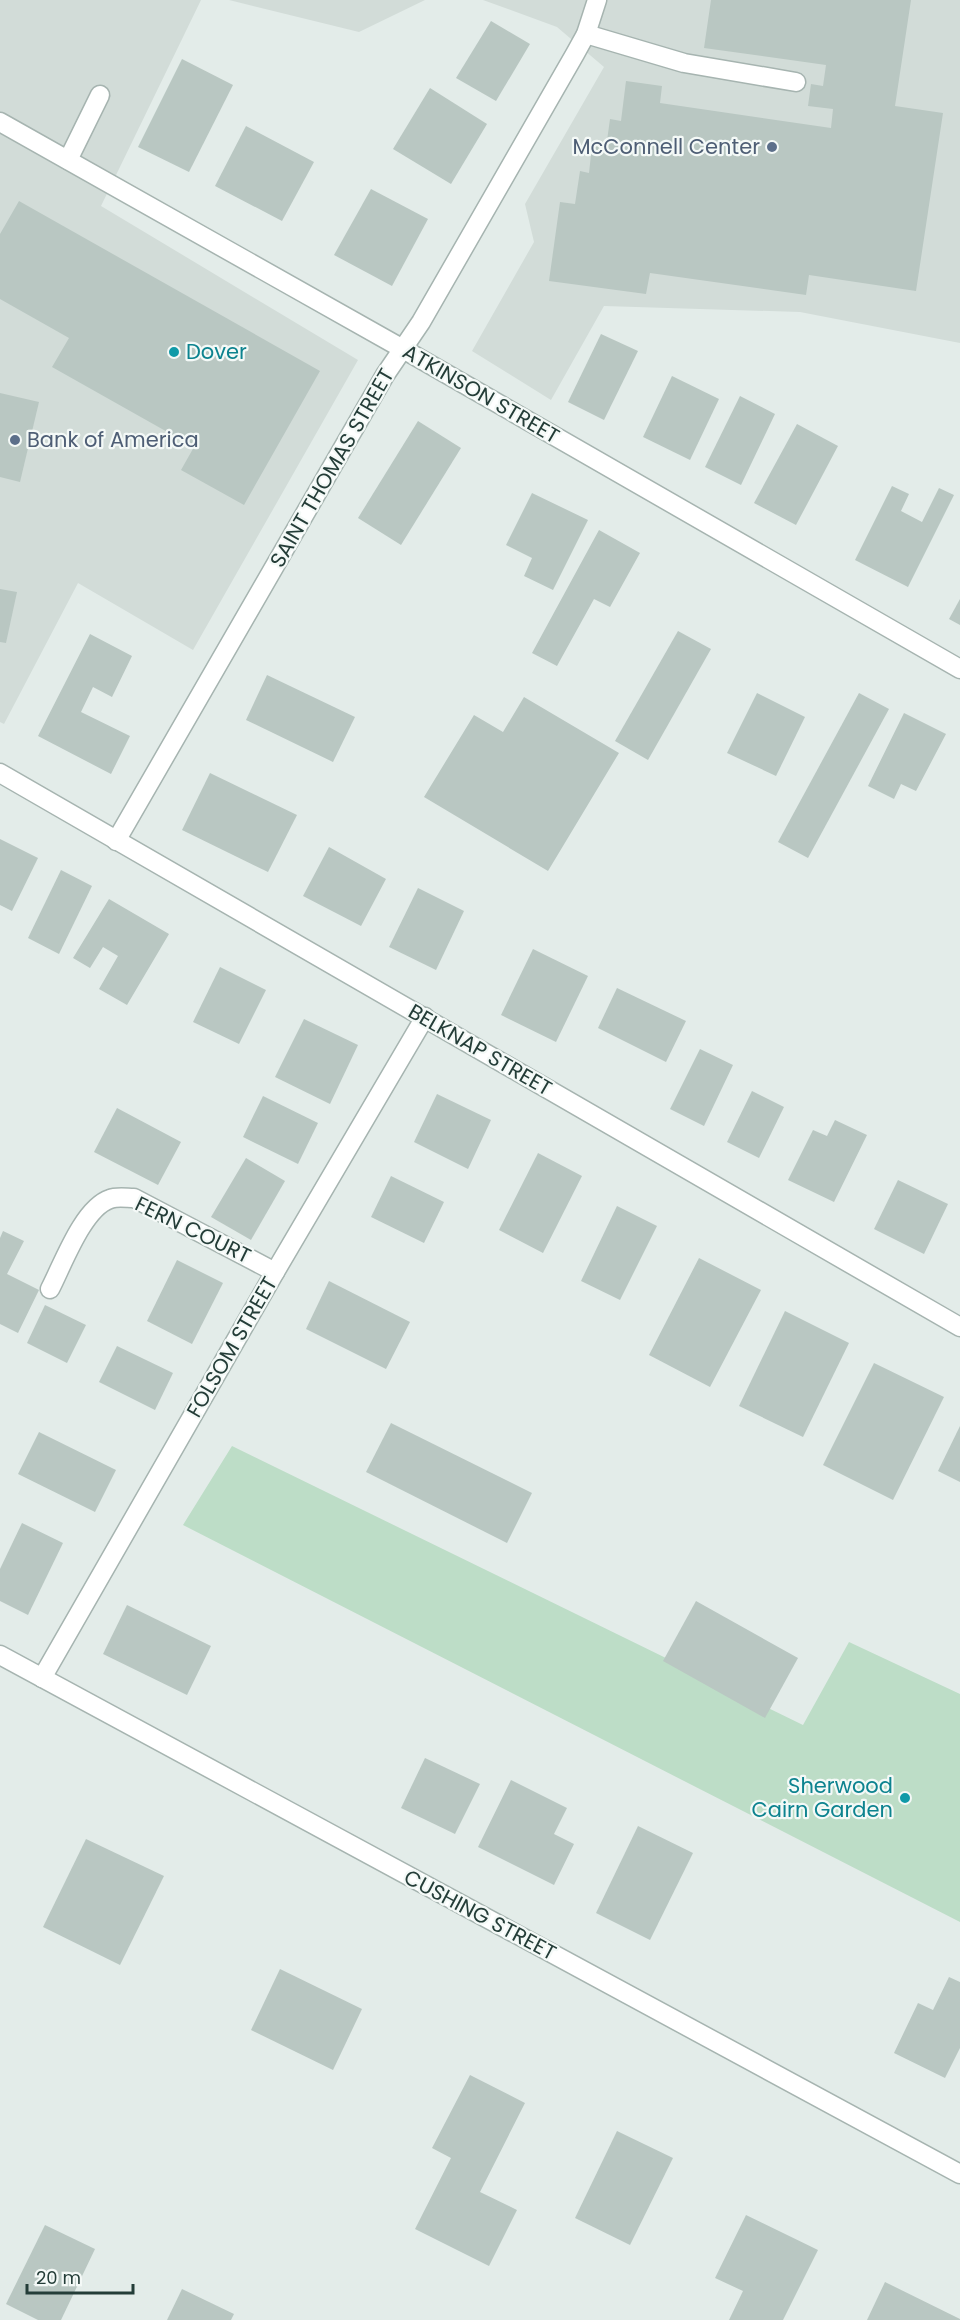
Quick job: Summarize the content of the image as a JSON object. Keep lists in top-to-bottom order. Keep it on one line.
{"streets":{"street":["ATKINSON STREET","SAINT THOMAS STREET","BELKNAP STREET","FERN COURT","FOLSOM STREET","CUSHING STREET"]},"crossings":[["ATKINSON STREET","SAINT THOMAS STREET"],["SAINT THOMAS STREET","BELKNAP STREET"],["BELKNAP STREET","FOLSOM STREET"],["FERN COURT","FOLSOM STREET"],["FOLSOM STREET","CUSHING STREET"]],"places":["McConnell Center","Dover","Bank of America","Sherwood Cairn Garden"],"scale_bar":"20 m"}
